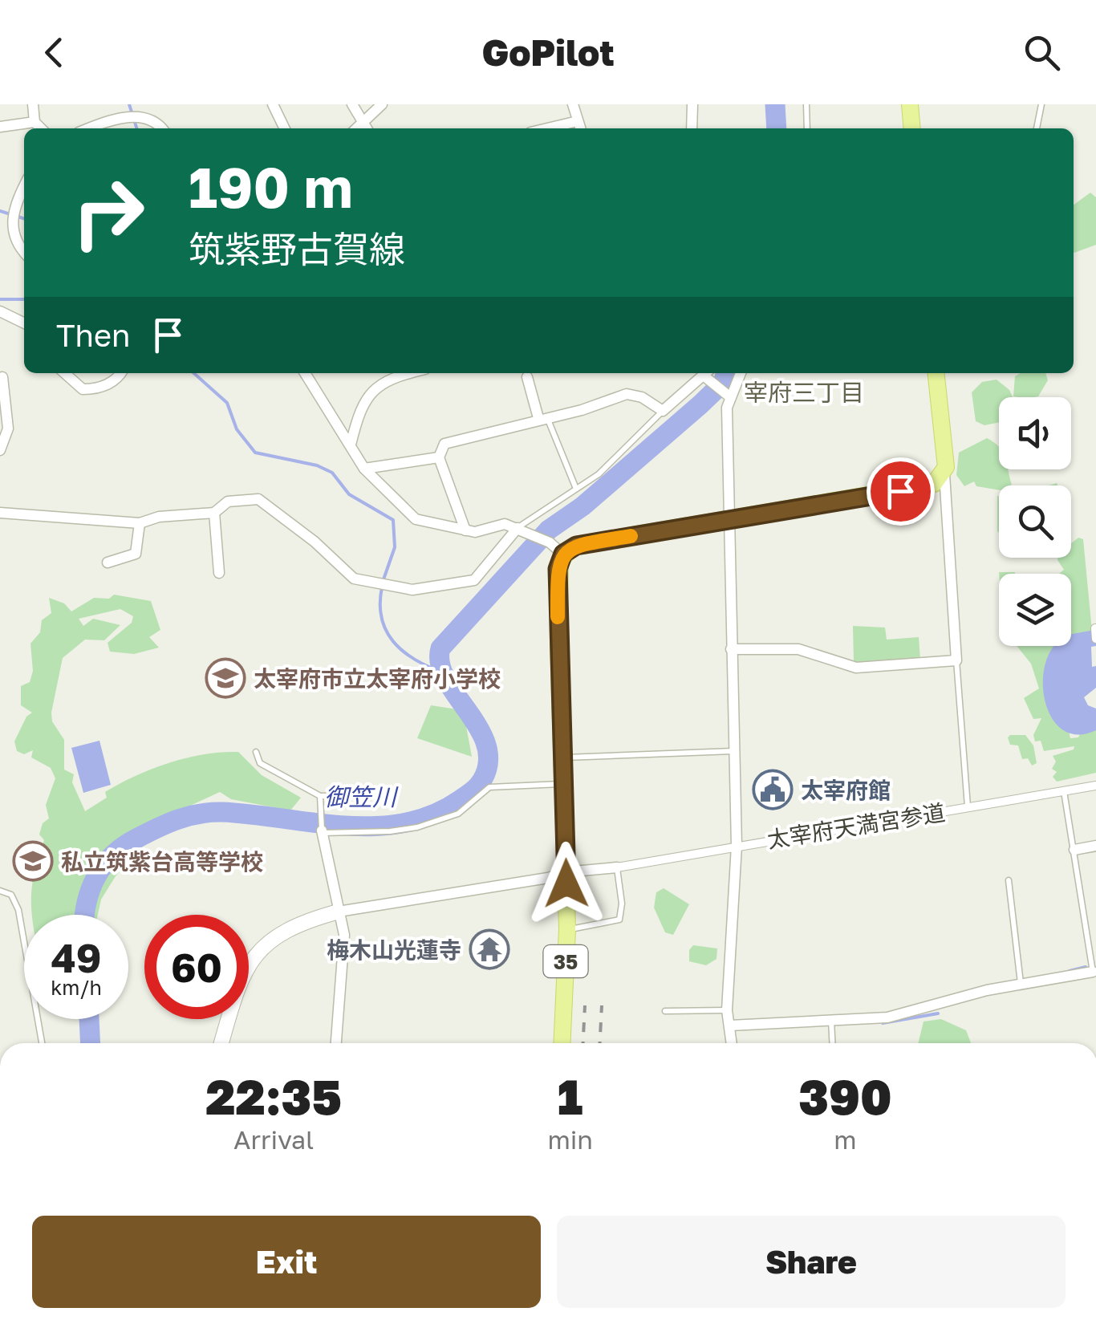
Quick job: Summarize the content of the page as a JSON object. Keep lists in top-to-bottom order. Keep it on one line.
{"streets":{"main road":["35"],"street":["太宰府天満宮参道"]},"districts":["宰府三丁目"],"water":["御笠川"],"places":{"school or university":["太宰府市立太宰府小学校","私立筑紫台高等学校"],"public building":["太宰府館"],"temple":["梅木山光蓮寺"]},"page":{"header":"GoPilot","turn":["190 m","筑紫野古賀線"],"then":"Then","speed":"49 km/h","limit":"60","eta":["22:35","Arrival","1","min","390","m"],"buttons":["Exit","Share"]}}
